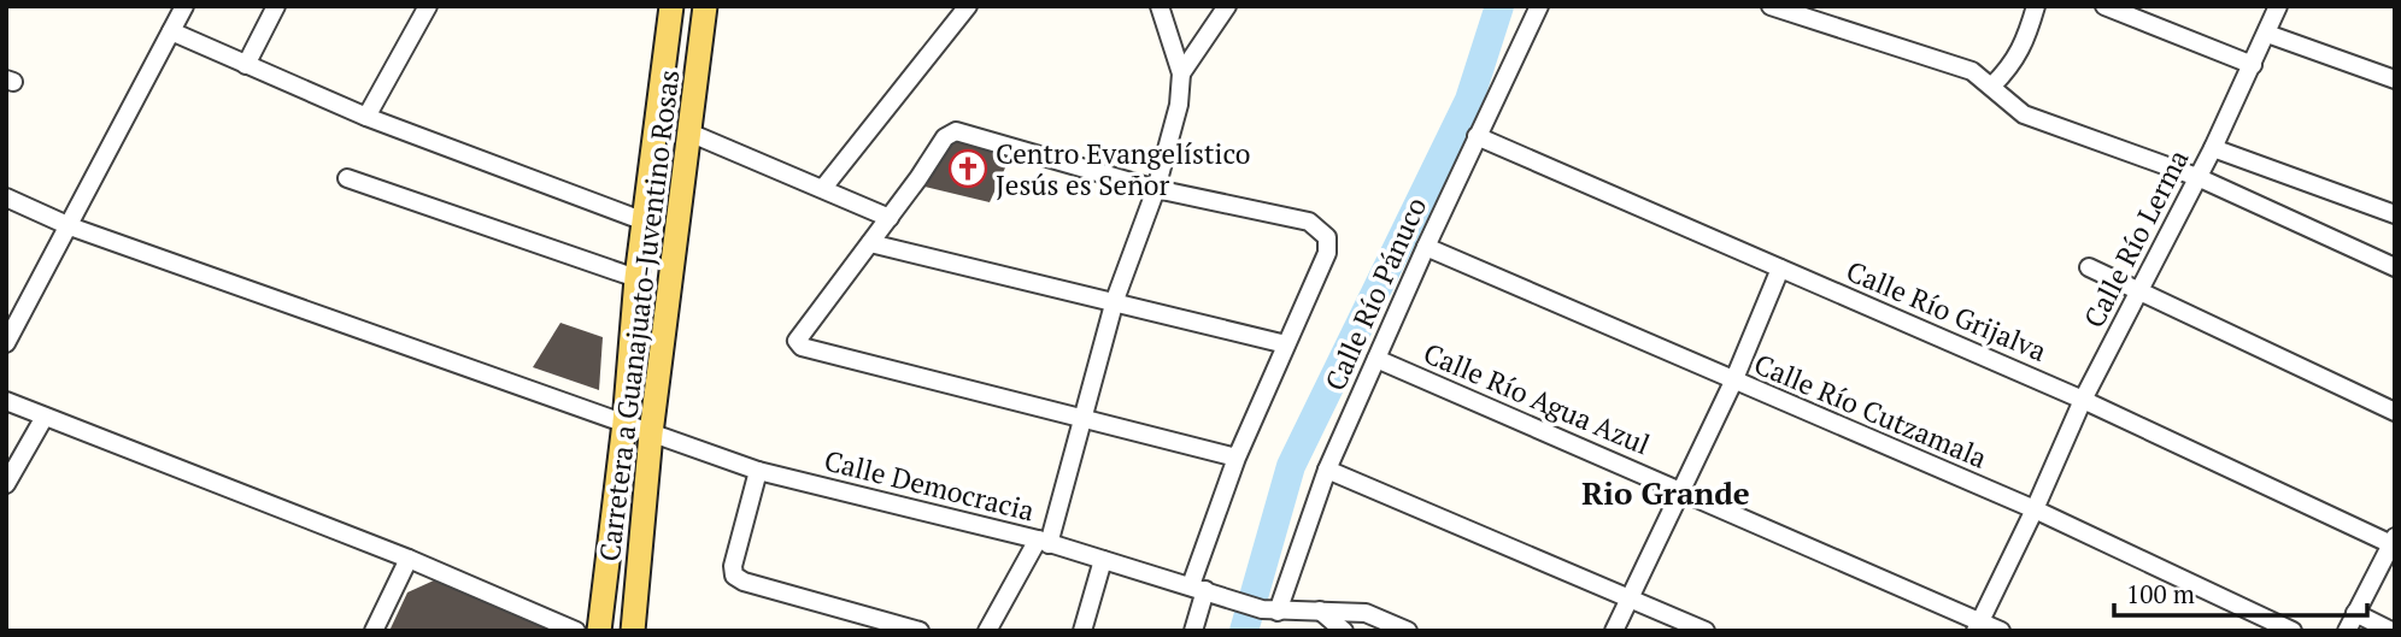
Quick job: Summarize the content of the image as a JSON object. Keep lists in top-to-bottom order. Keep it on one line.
{"streets":{"main road":["Carretera a Guanajuato-Juventino Rosas"],"street":["Calle Río Lerma","Calle Río Pánuco","Calle Río Grijalva","Calle Río Agua Azul","Calle Río Cutzamala","Calle Democracia"]},"crossings":[["Calle Río Lerma","Calle Río Grijalva"],["Calle Río Lerma","Calle Río Agua Azul"],["Calle Río Lerma","Calle Río Cutzamala"],["Calle Río Pánuco","Calle Río Grijalva"],["Calle Río Pánuco","Calle Río Agua Azul"],["Calle Río Pánuco","Calle Río Cutzamala"],["Calle Río Pánuco","Calle Democracia"],["Carretera a Guanajuato-Juventino Rosas","Calle Democracia"]],"districts":["Rio Grande"],"places":{"church":["Centro Evangelístico Jesús es Señor"]},"scale_bar":"100 m"}
